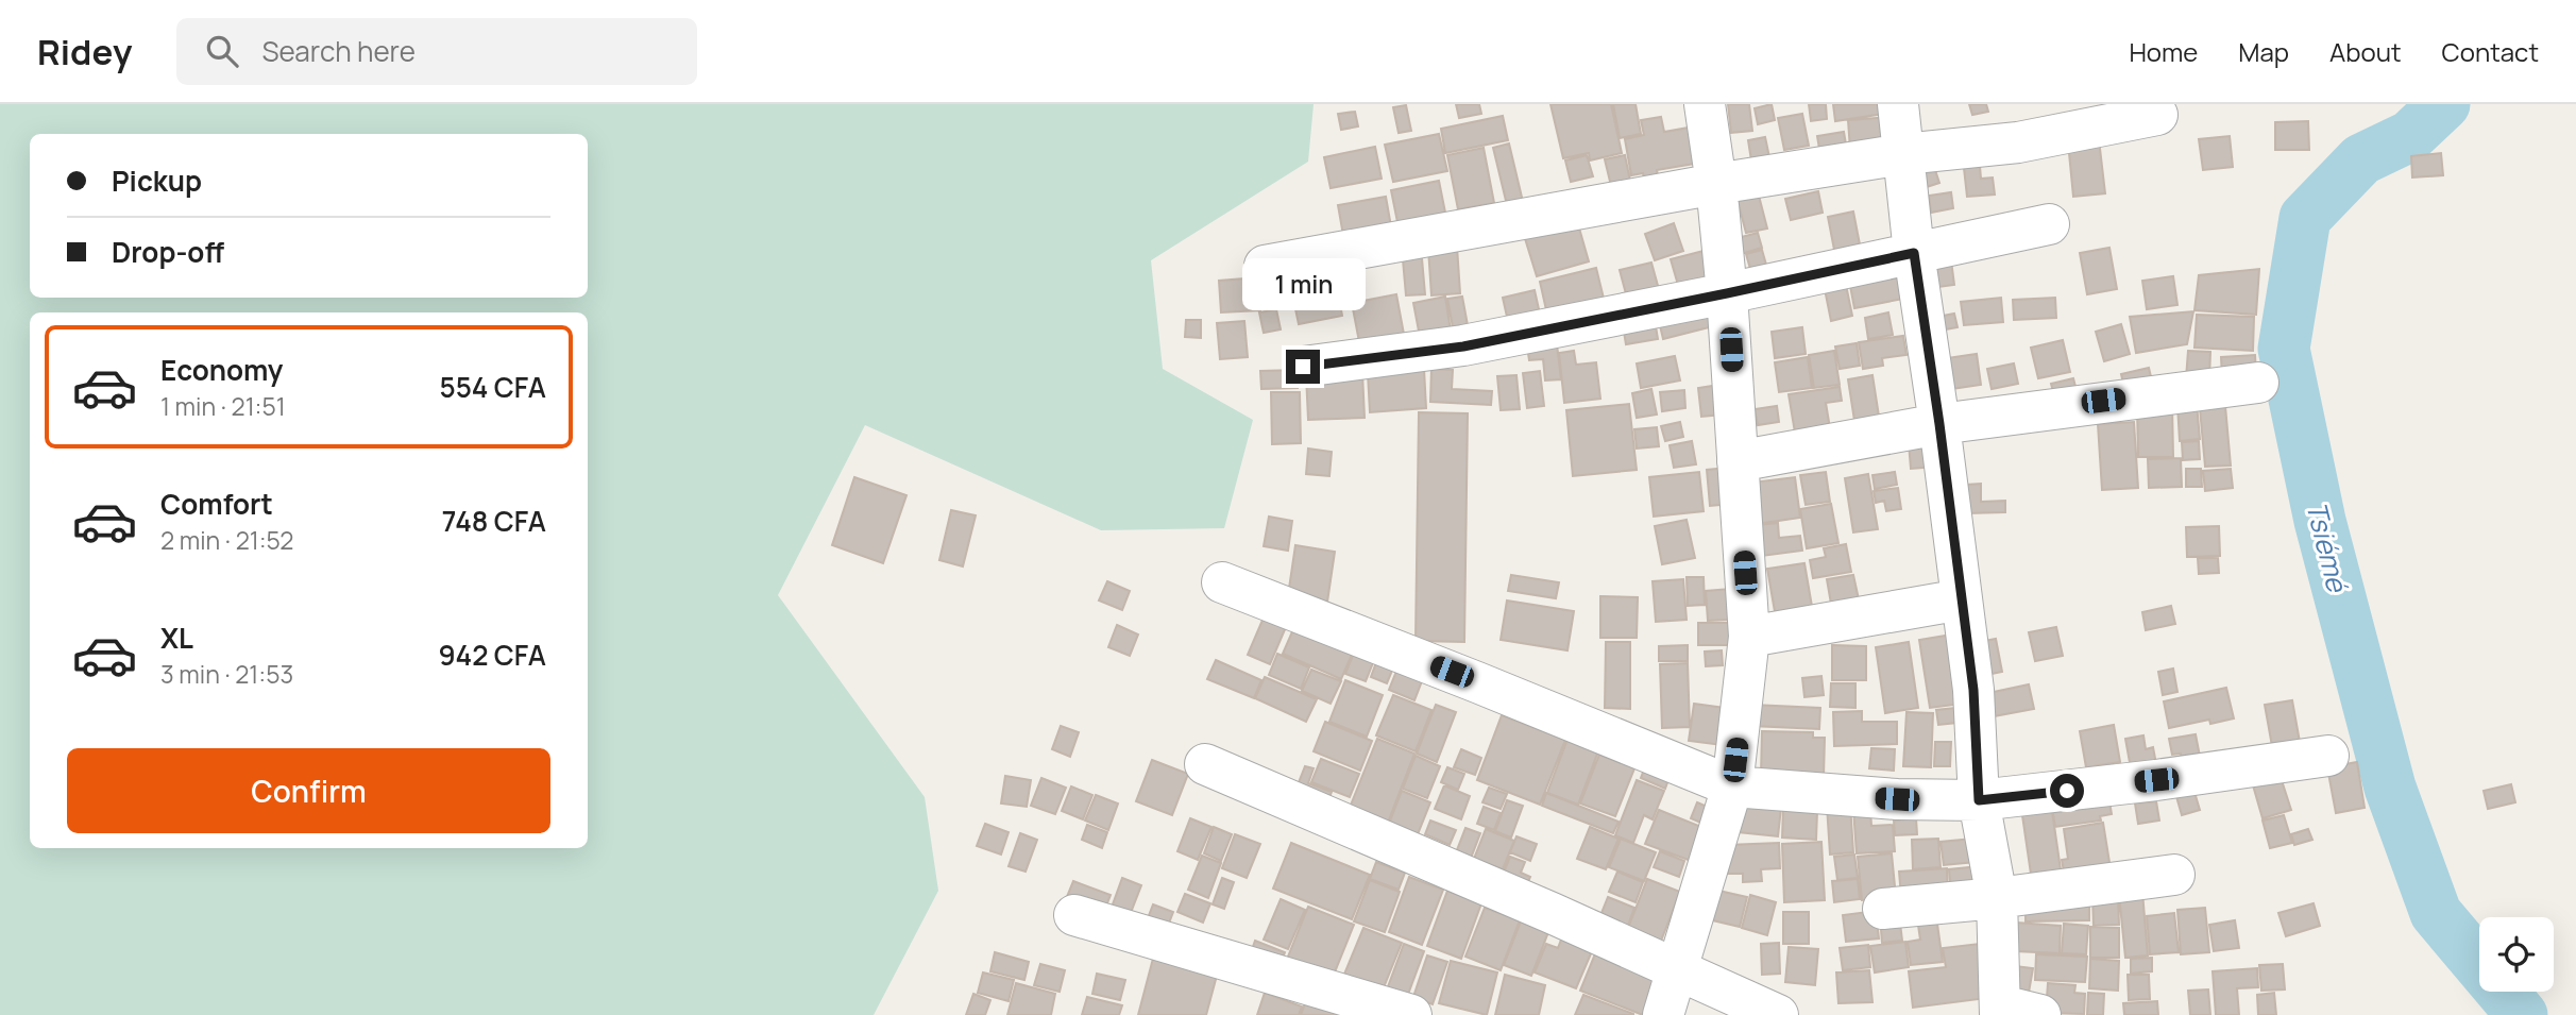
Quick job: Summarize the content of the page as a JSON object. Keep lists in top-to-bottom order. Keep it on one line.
{"water":["Tsiémé"],"page":{"header":"Ridey","search":"Search here","nav":["Home","Map","About","Contact"],"banner":["Pickup","Drop-off"],"bubble":"1 min","list":[{"name":"Economy","note":"1 min · 21:51","value":"554 CFA"},{"name":"Comfort","note":"2 min · 21:52","value":"748 CFA"},{"name":"XL","note":"3 min · 21:53","value":"942 CFA"}],"buttons":"Confirm"}}
